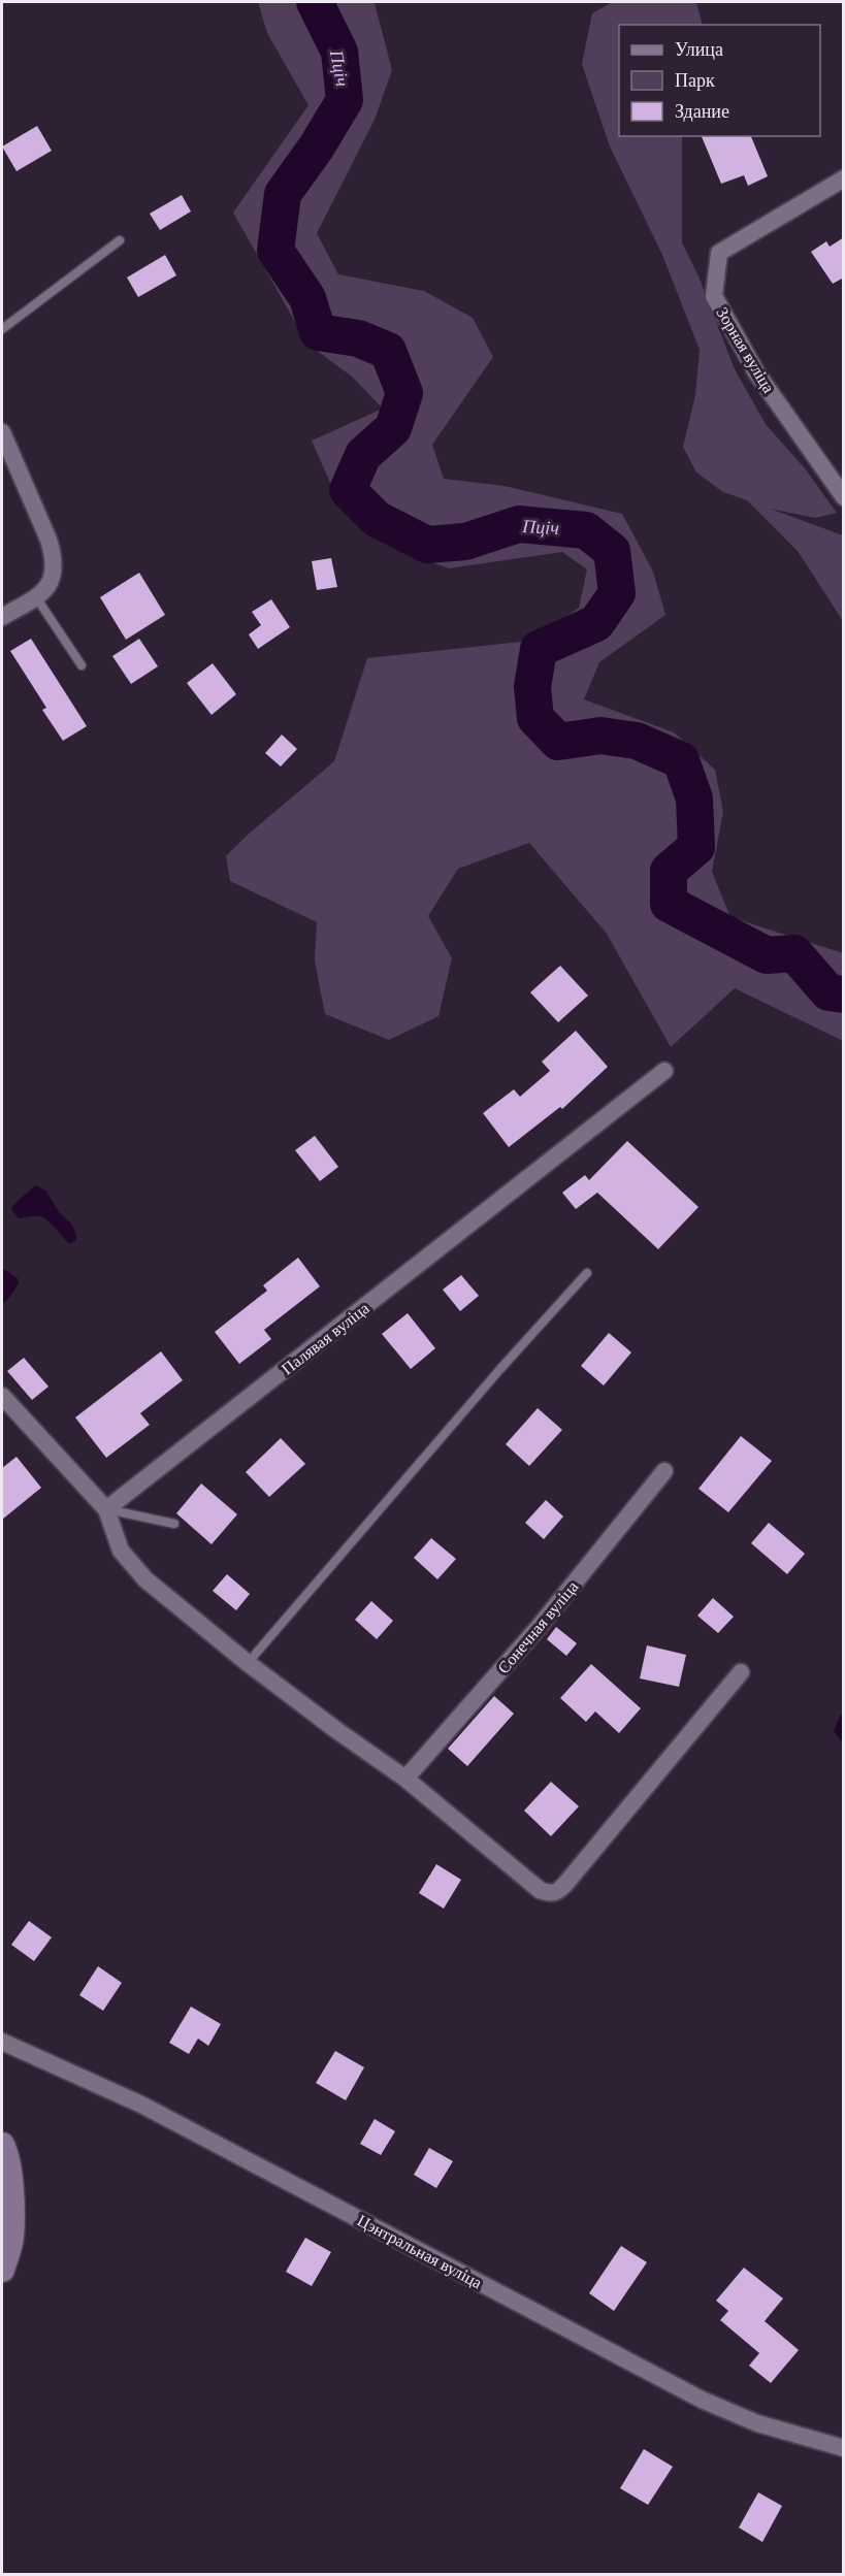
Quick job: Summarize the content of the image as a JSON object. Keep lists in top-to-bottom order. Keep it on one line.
{"streets":{"street":["Зорная вуліца","Палявая вуліца","Сонечная вуліца","Цэнтральная вуліца"]},"water":["Пціч"],"legend":["Улица","Парк","Здание"]}
